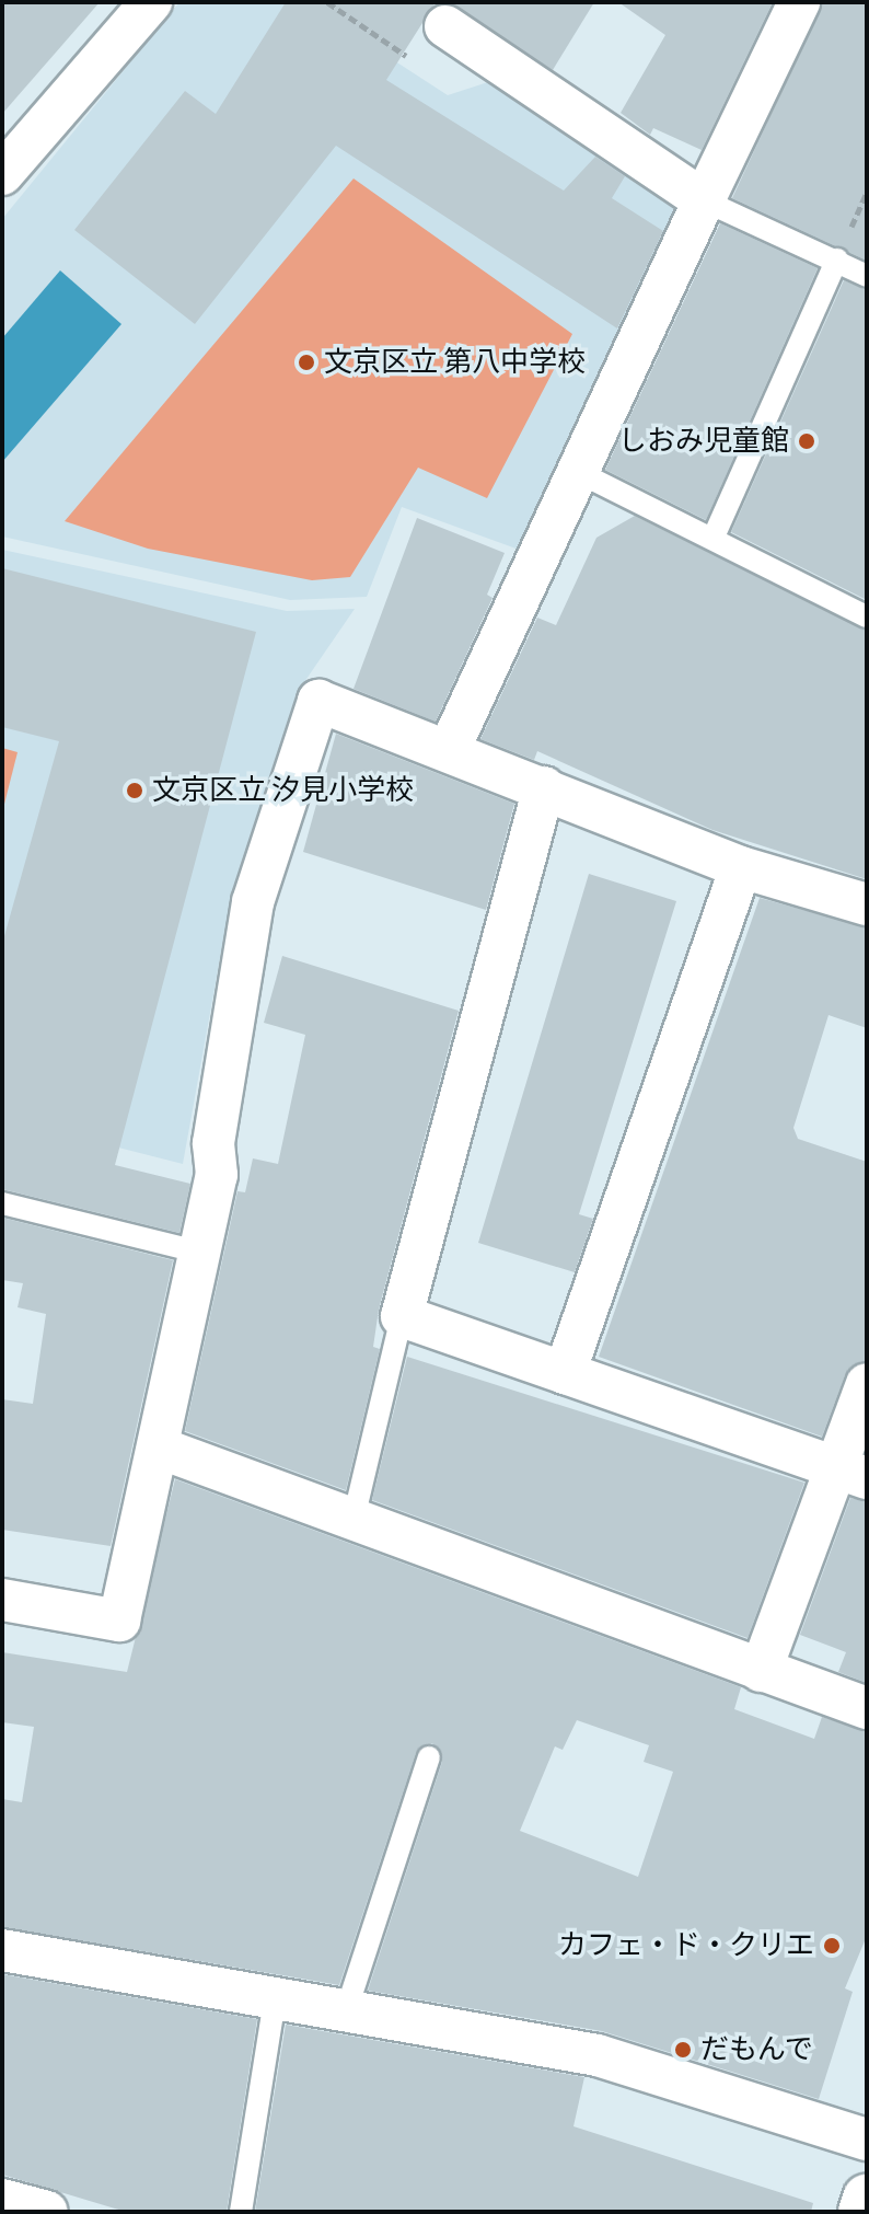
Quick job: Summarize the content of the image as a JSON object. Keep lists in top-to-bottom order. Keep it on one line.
{"places":["文京区立 第八中学校","しおみ児童館","文京区立 汐見小学校","カフェ・ド・クリエ","だもんで"]}
